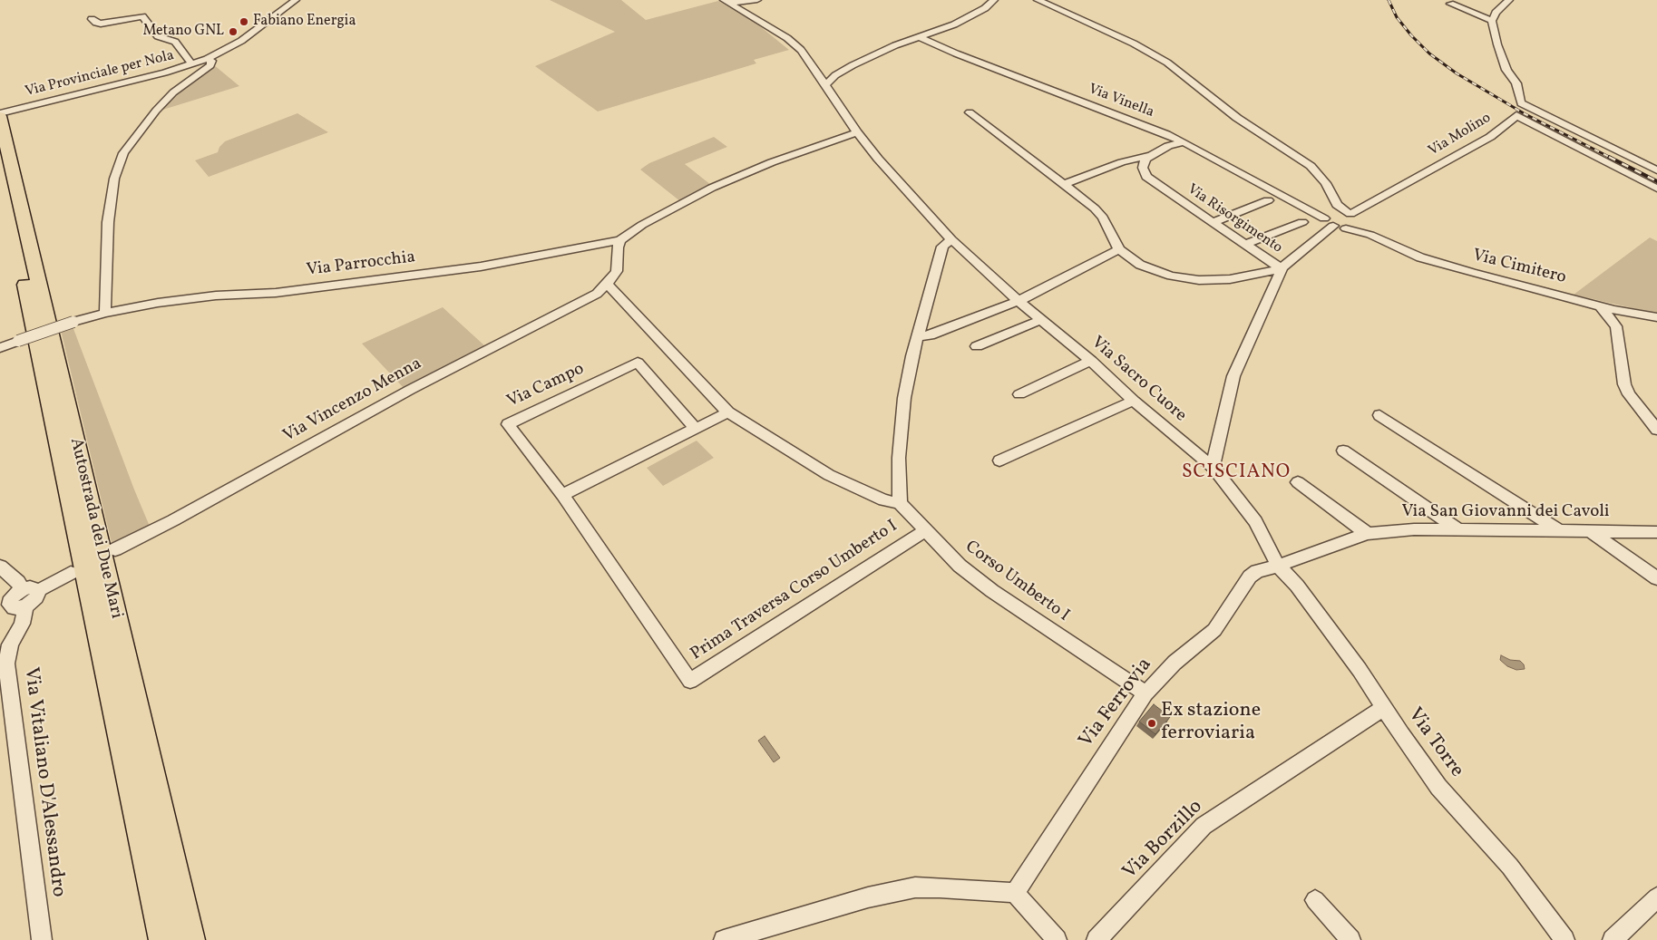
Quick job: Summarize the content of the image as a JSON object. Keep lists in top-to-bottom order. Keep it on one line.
{"streets":{"highway":["Autostrada dei Due Mari"],"street":["Via Provinciale per Nola","Via Vinella","Via Molino","Via Risorgimento","Via Parrocchia","Via Cimitero","Via Sacro Cuore","Via Campo","Via Vincenzo Menna","Via San Giovanni dei Cavoli","Corso Umberto I","Prima Traversa Corso Umberto I","Via Ferrovia","Via Torre","Via Vitaliano D'Alessandro","Via Borzillo"]},"crossings":[["Via Provinciale per Nola","Autostrada dei Due Mari"],["Via Sacro Cuore","Via San Giovanni dei Cavoli"],["Via Sacro Cuore","Via Ferrovia"],["Via Sacro Cuore","Via Torre"],["Via Campo","Prima Traversa Corso Umberto I"],["Via San Giovanni dei Cavoli","Via Ferrovia"],["Via San Giovanni dei Cavoli","Via Torre"],["Corso Umberto I","Prima Traversa Corso Umberto I"],["Corso Umberto I","Via Ferrovia"],["Via Ferrovia","Via Torre"],["Via Torre","Via Borzillo"]],"districts":["SCISCIANO"],"places":["Fabiano Energia","Metano GNL","Ex stazione ferroviaria"]}
